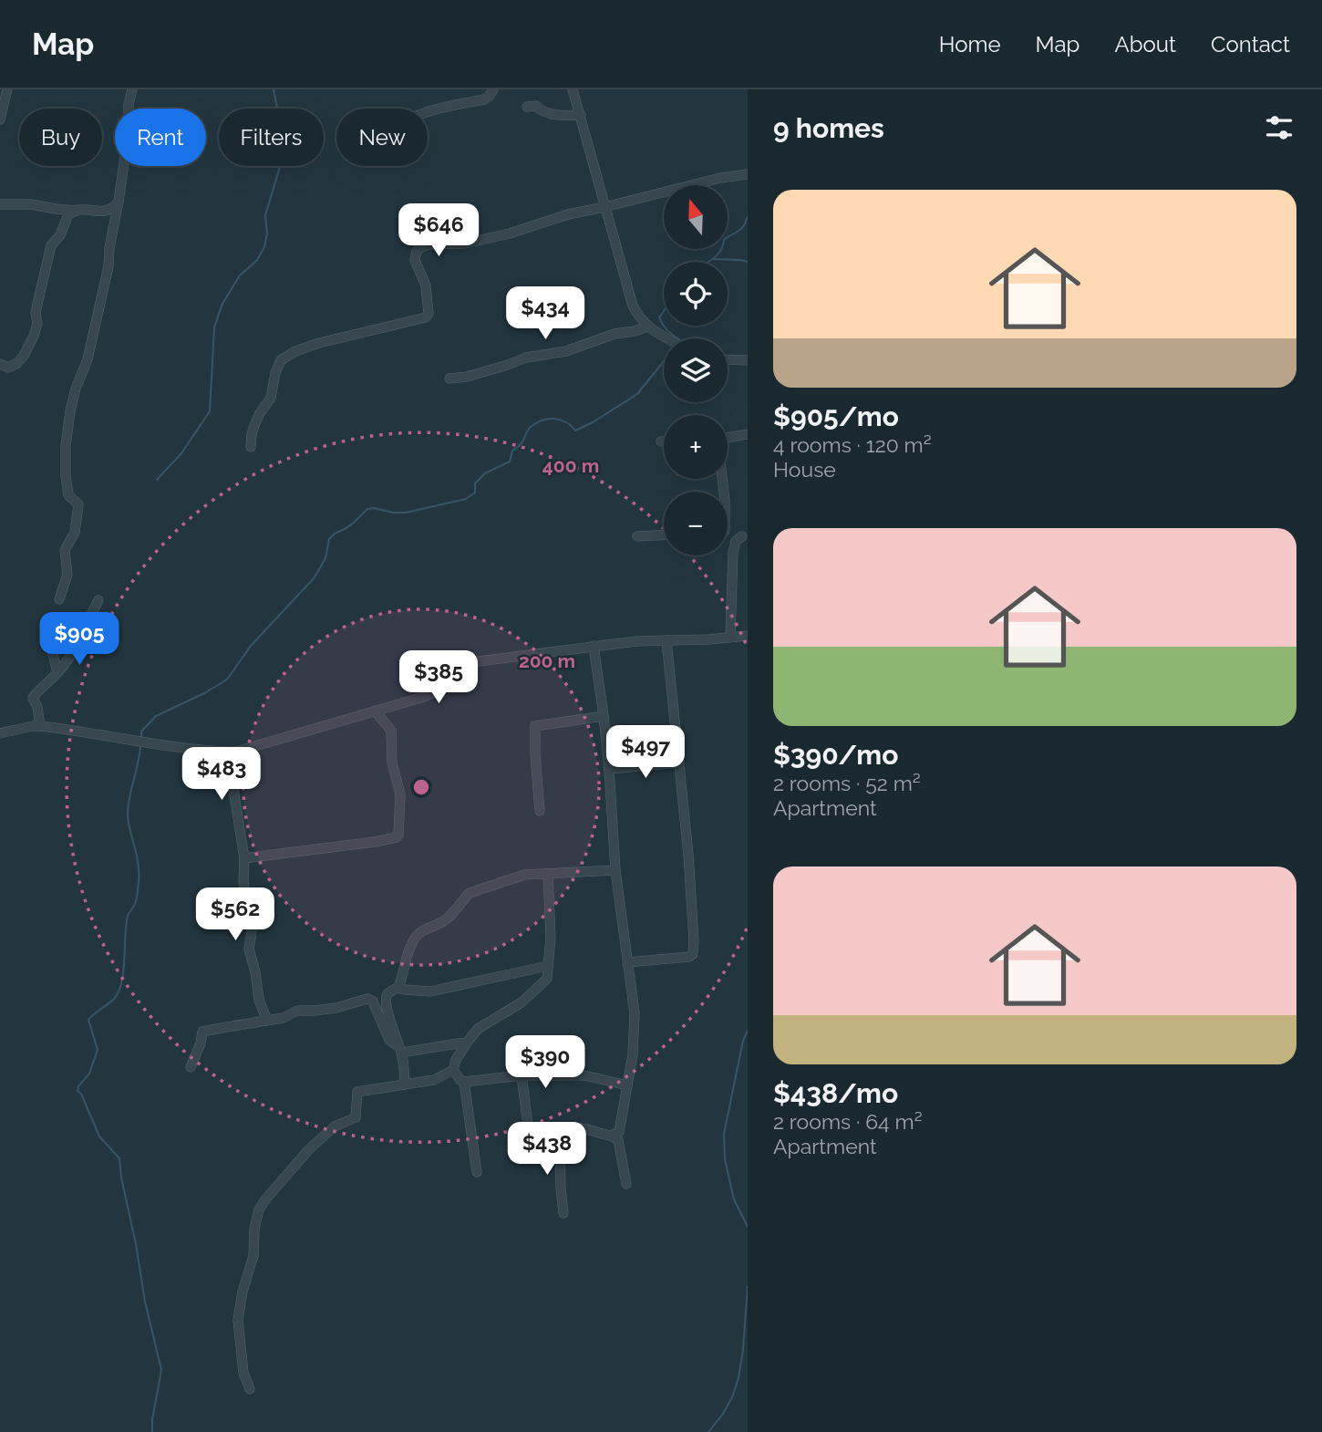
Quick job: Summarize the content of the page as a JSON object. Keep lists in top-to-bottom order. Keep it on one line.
{"north":"top","page":{"header":"Map","nav":["Home","Map","About","Contact"],"heading":"9 homes","chip":["Buy","Rent","Filters","New"],"list":[{"name":"$905/mo","note":"4 rooms · 120 m² · House"},{"name":"$390/mo","note":"2 rooms · 52 m² · Apartment"},{"name":"$438/mo","note":"2 rooms · 64 m² · Apartment"}],"map_buttons":["+","−"],"price":["$646","$434","$905","$385","$497","$483","$562","$390","$438"]},"rings":["400 m","200 m"]}
